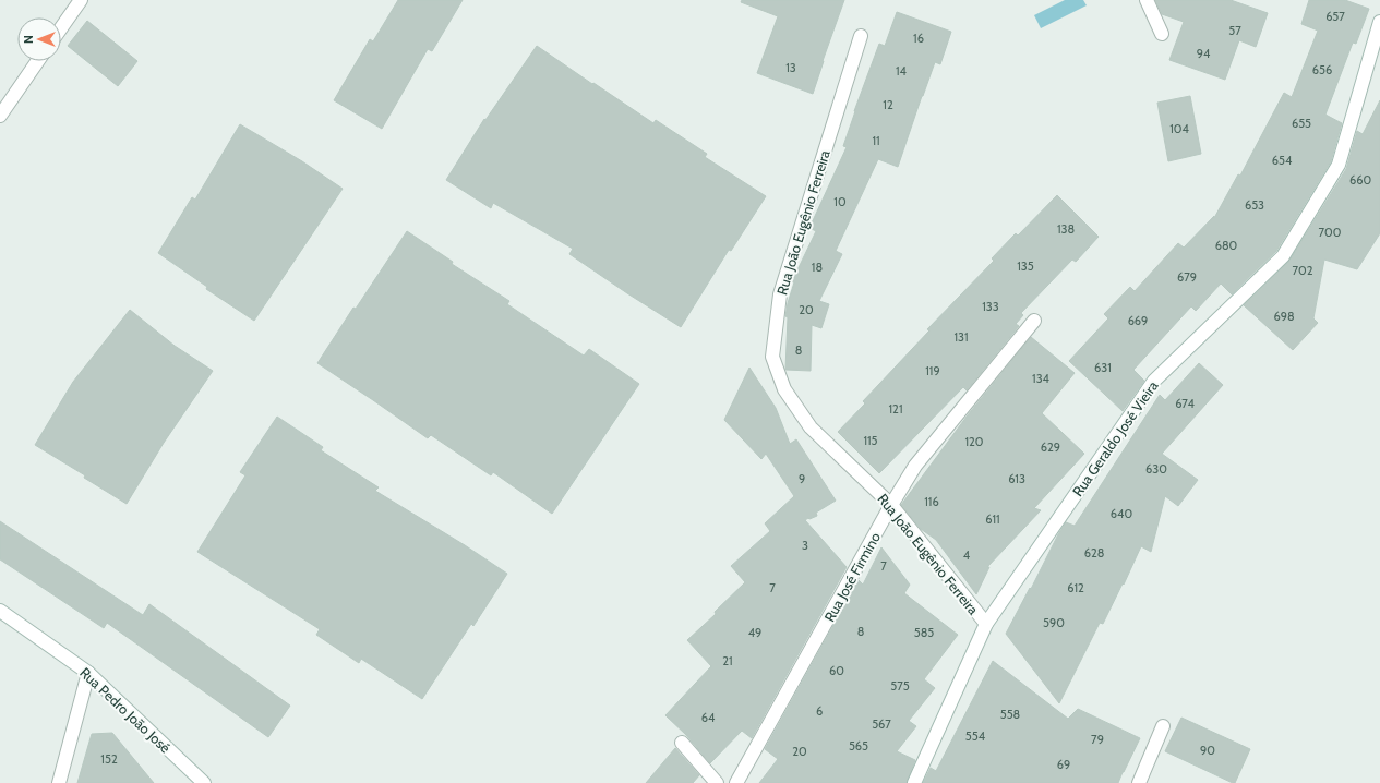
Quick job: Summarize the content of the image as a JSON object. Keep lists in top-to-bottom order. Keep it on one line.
{"streets":{"street":["Rua João Eugênio Ferreira","Rua Geraldo José Vieira","Rua José Firmino","Rua Pedro João José"]},"crossings":[["Rua João Eugênio Ferreira","Rua Geraldo José Vieira"],["Rua João Eugênio Ferreira","Rua José Firmino"]],"house_numbers":["657","57","16","94","13","656","14","12","655","104","11","654","660","10","653","138","700","680","135","18","702","679","133","20","698","669","131","8","631","119","134","674","121","115","120","629","630","9","613","116","640","611","3","628","4","7","7","612","590","8","49","585","21","60","575","6","558","64","567","554","79","565","90","20","152","69"],"north":"left"}
